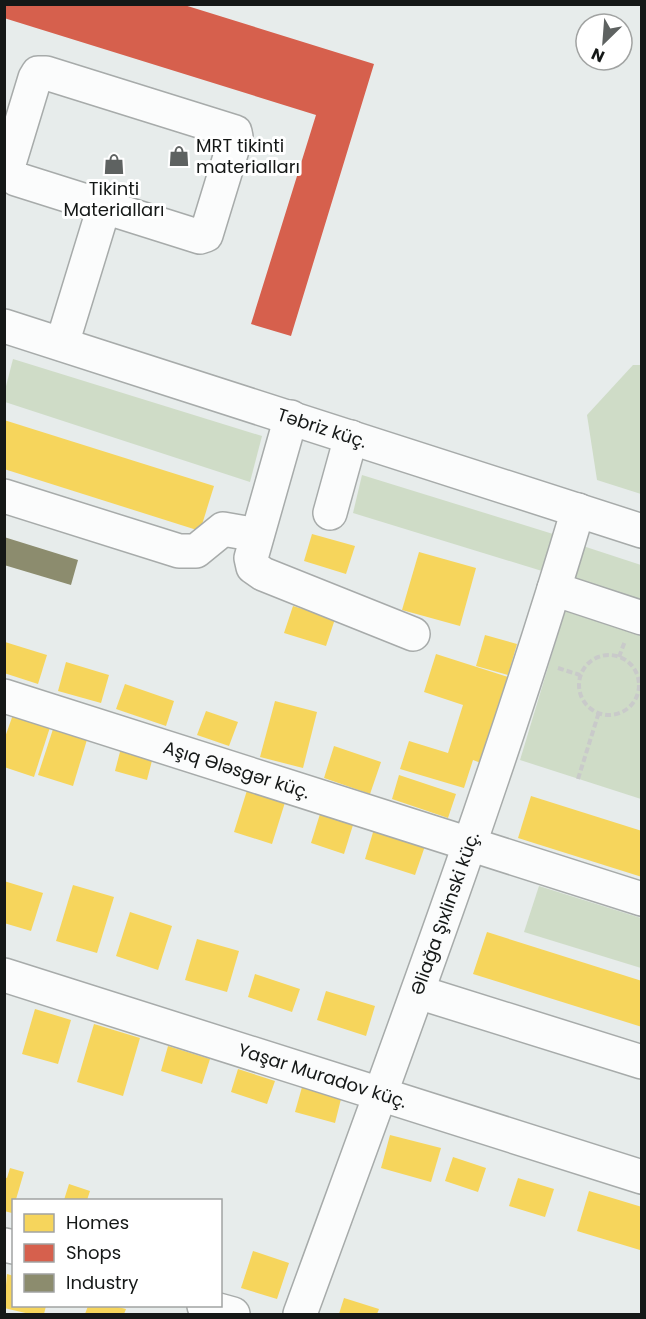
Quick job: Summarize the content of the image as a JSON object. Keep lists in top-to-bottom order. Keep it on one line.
{"streets":{"street":["Təbriz küç.","Aşıq Ələsgər küç.","Əliağa Şıxlinski küç.","Yaşar Muradov küç."]},"crossings":[["Təbriz küç.","Əliağa Şıxlinski küç."],["Aşıq Ələsgər küç.","Əliağa Şıxlinski küç."],["Əliağa Şıxlinski küç.","Yaşar Muradov küç."]],"places":{"shop":["MRT tikinti materialları","Tikinti Materialları"]},"legend":["Homes","Shops","Industry"],"north":"bottom left"}
